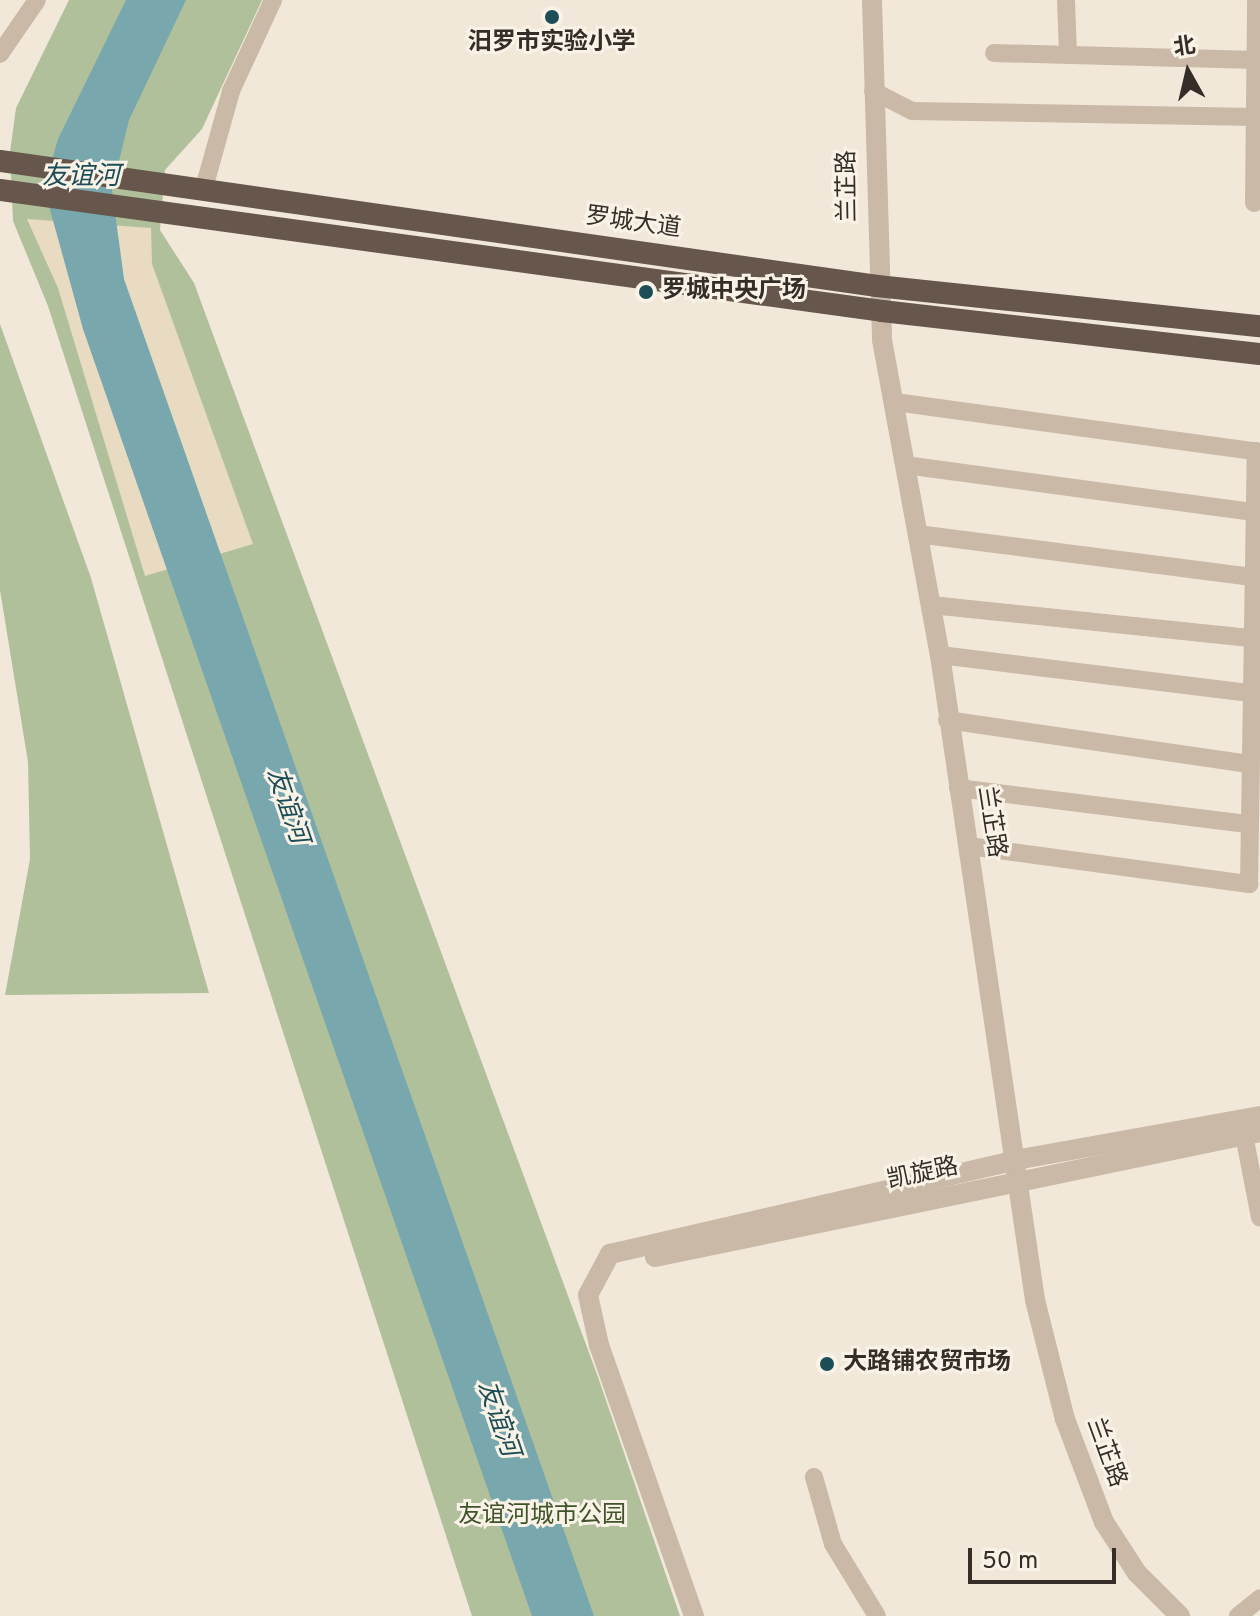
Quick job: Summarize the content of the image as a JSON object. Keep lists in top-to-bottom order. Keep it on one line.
{"streets":{"highway":["罗城大道"],"street":["兰芷路","凯旋路"]},"crossings":[["兰芷路","罗城大道"],["兰芷路","凯旋路"]],"water":["友谊河"],"parks":["友谊河城市公园"],"places":["汨罗市实验小学","罗城中央广场","大路铺农贸市场"],"scale_bar":"50 m","north":"top"}
